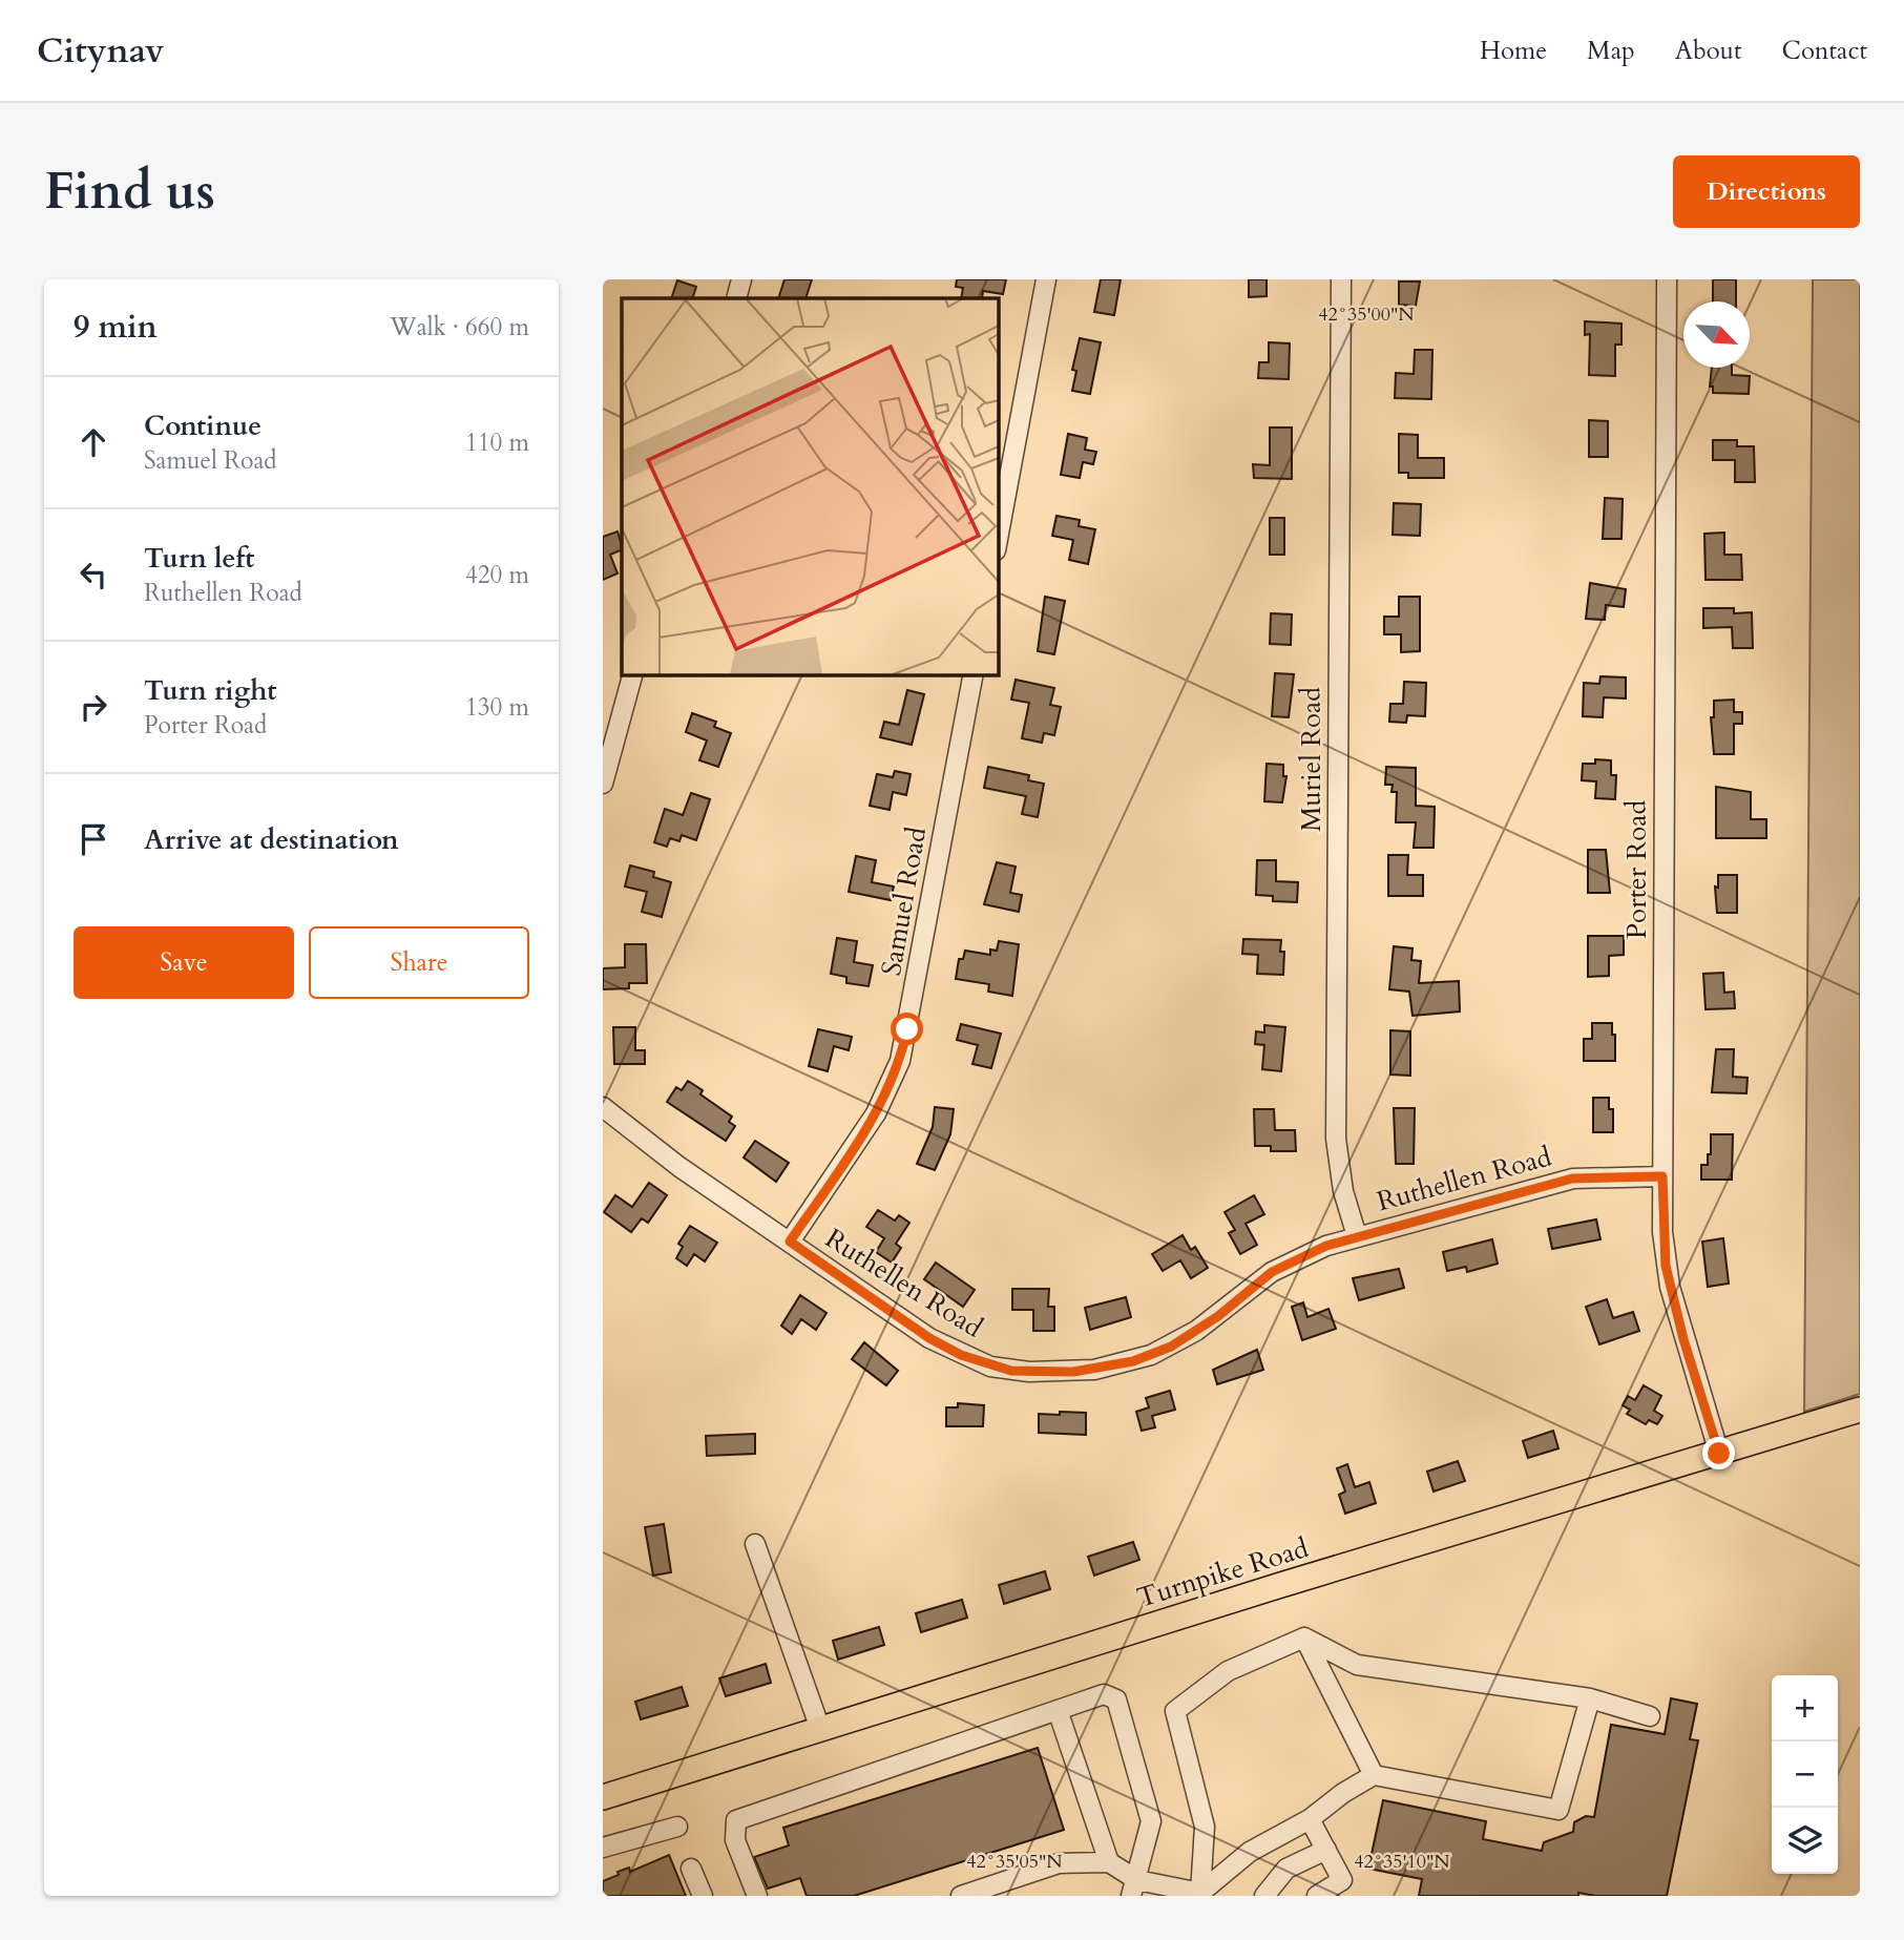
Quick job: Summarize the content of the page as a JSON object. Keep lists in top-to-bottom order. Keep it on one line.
{"streets":{"main road":["Turnpike Road"],"street":["Muriel Road","Porter Road","Samuel Road","Ruthellen Road"]},"crossings":[["Muriel Road","Ruthellen Road"],["Porter Road","Ruthellen Road"],["Porter Road","Turnpike Road"],["Samuel Road","Ruthellen Road"]],"north":"bottom right","page":{"header":"Citynav","nav":["Home","Map","About","Contact"],"buttons":["Directions",["Save","Share"]],"title":"Find us","heading":["9 min","Walk · 660 m"],"list":[["Continue","Samuel Road","110 m"],["Turn left","Ruthellen Road","420 m"],["Turn right","Porter Road","130 m"],"Arrive at destination"],"map_buttons":["+","−"]},"coordinates":["42°35'00\"N","42°35'05\"N","42°35'10\"N"]}
